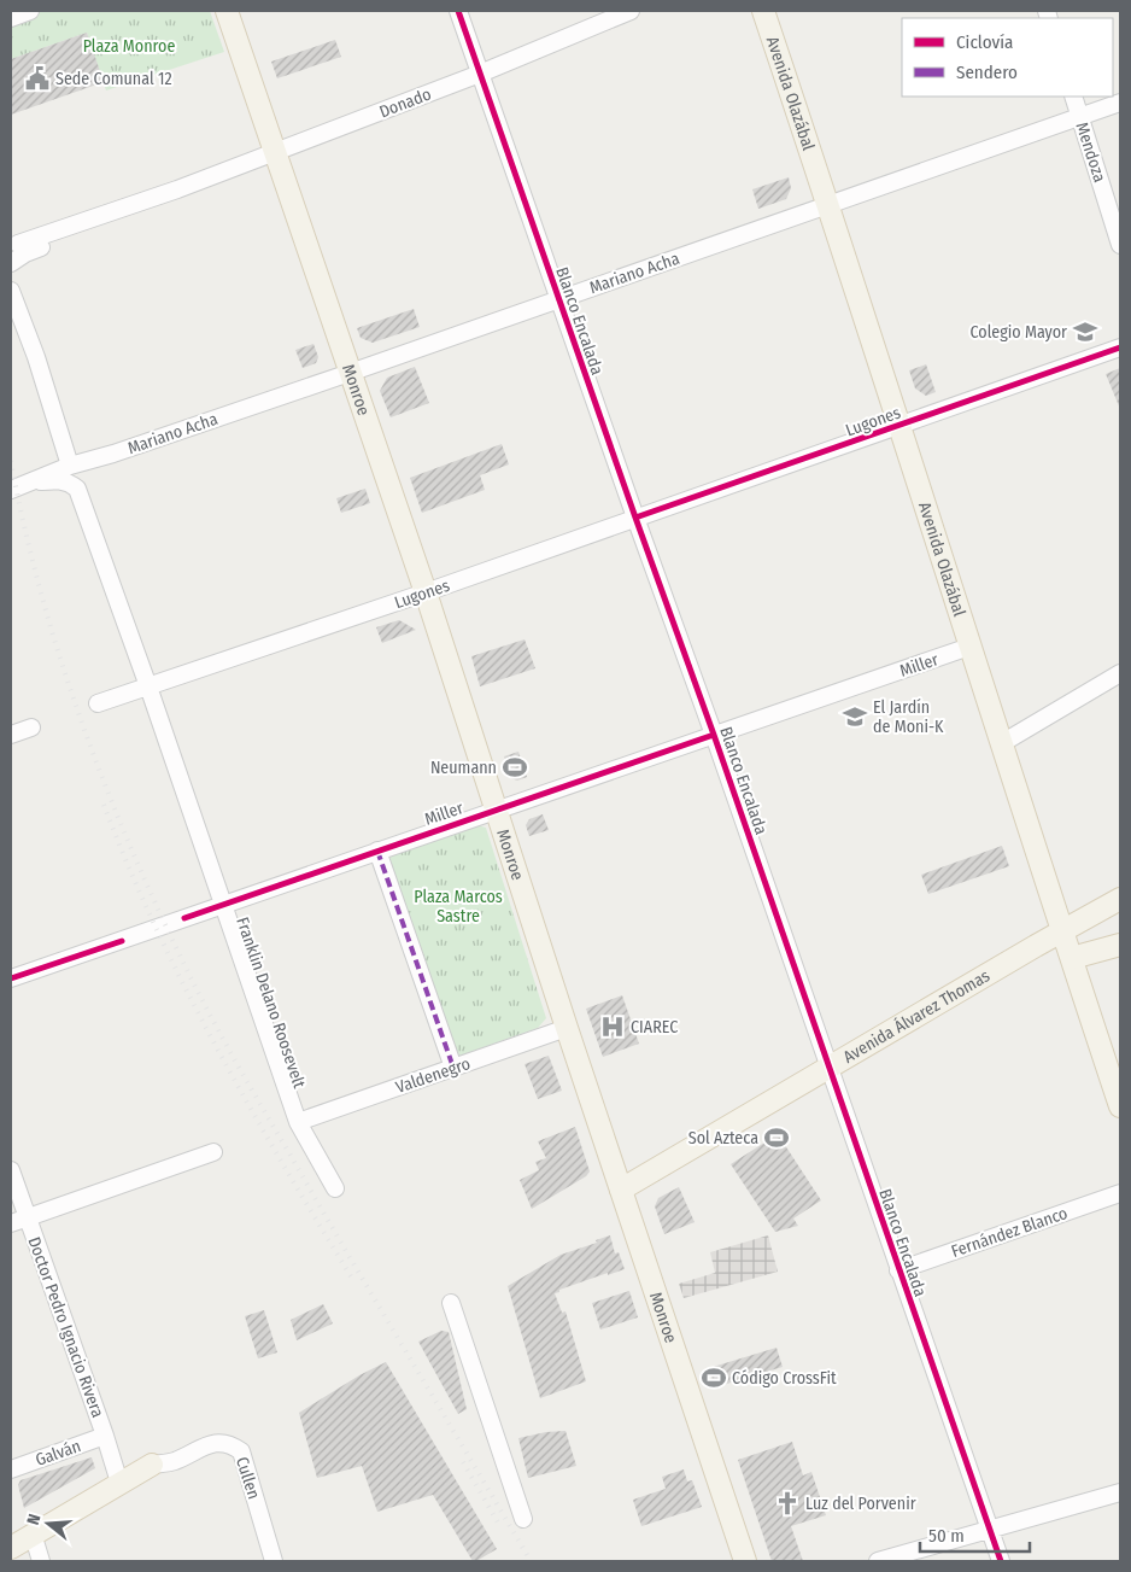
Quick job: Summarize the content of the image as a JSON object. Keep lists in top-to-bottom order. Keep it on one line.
{"streets":{"main road":["Avenida Olazábal","Monroe","Avenida Álvarez Thomas"],"street":["Donado","Mendoza","Mariano Acha","Blanco Encalada","Lugones","Miller","Franklin Delano Roosevelt","Valdenegro","Fernández Blanco","Doctor Pedro Ignacio Rivera","Galván","Cullen"]},"crossings":[["Avenida Olazábal","Mariano Acha"],["Avenida Olazábal","Lugones"],["Avenida Olazábal","Miller"],["Avenida Olazábal","Avenida Álvarez Thomas"],["Donado","Blanco Encalada"],["Donado","Monroe"],["Mendoza","Mariano Acha"],["Mariano Acha","Blanco Encalada"],["Mariano Acha","Monroe"],["Mariano Acha","Franklin Delano Roosevelt"],["Blanco Encalada","Lugones"],["Blanco Encalada","Miller"],["Blanco Encalada","Avenida Álvarez Thomas"],["Blanco Encalada","Fernández Blanco"],["Monroe","Lugones"],["Monroe","Miller"],["Monroe","Avenida Álvarez Thomas"],["Monroe","Valdenegro"],["Lugones","Franklin Delano Roosevelt"],["Miller","Franklin Delano Roosevelt"],["Franklin Delano Roosevelt","Valdenegro"],["Doctor Pedro Ignacio Rivera","Galván"]],"parks":["Plaza Monroe","Plaza Marcos Sastre"],"places":{"public building":["Sede Comunal 12"],"school or university":["Colegio Mayor","El Jardín de Moni-K"],"sports":["Neumann","Sol Azteca","Código CrossFit"],"hospital":["CIAREC"],"church":["Luz del Porvenir"]},"legend":["Ciclovía","Sendero"],"scale_bar":"50 m","north":"left"}
